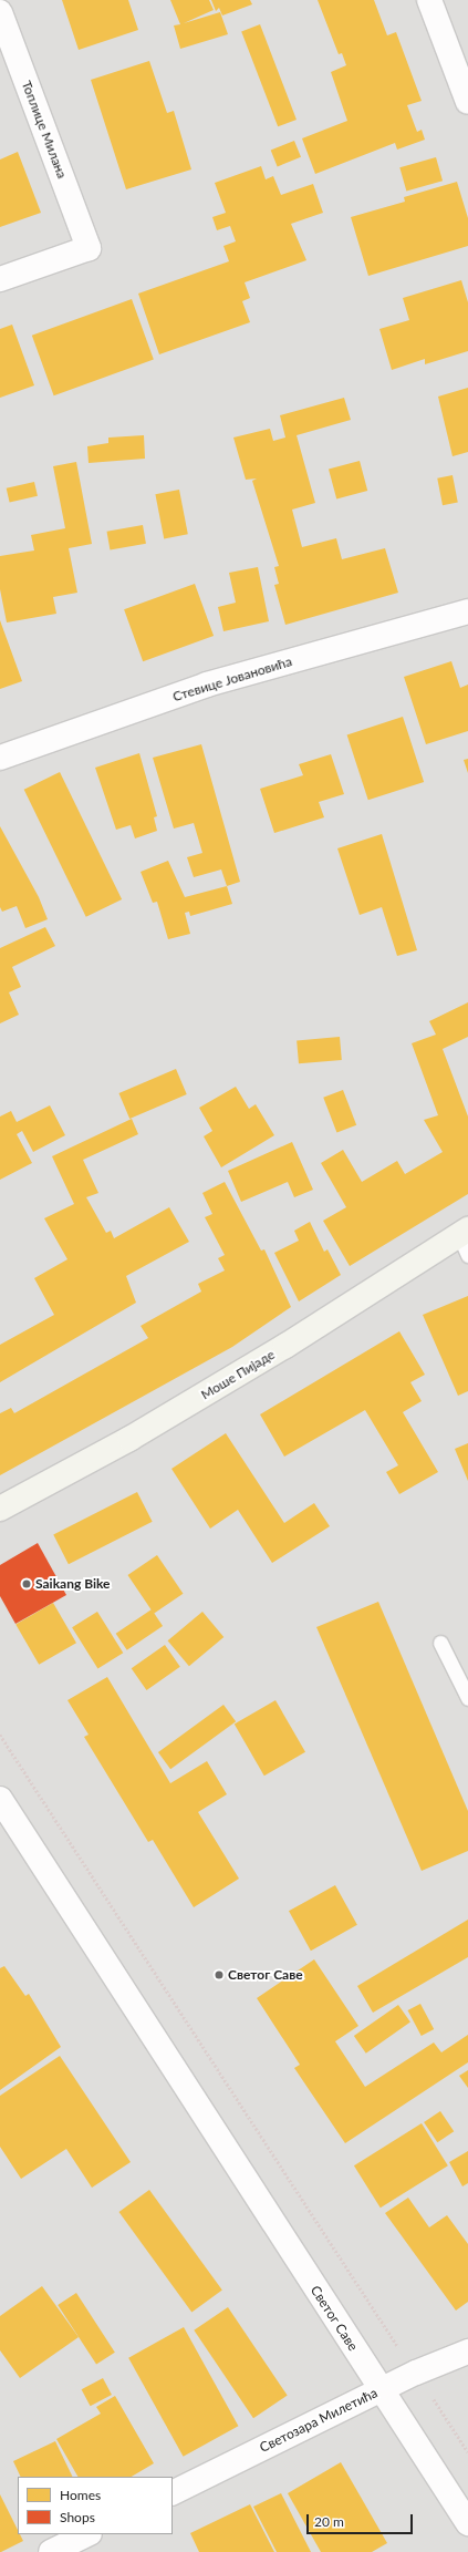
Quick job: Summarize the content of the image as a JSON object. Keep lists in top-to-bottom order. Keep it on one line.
{"streets":{"main road":["Моше Пијаде"],"street":["Топлице Милана","Стевице Јовановића","Светог Саве","Светозара Милетића"]},"crossings":[["Светог Саве","Светозара Милетића"]],"places":["Saikang Bike","Светог Саве"],"legend":["Homes","Shops"],"scale_bar":"20 m"}
